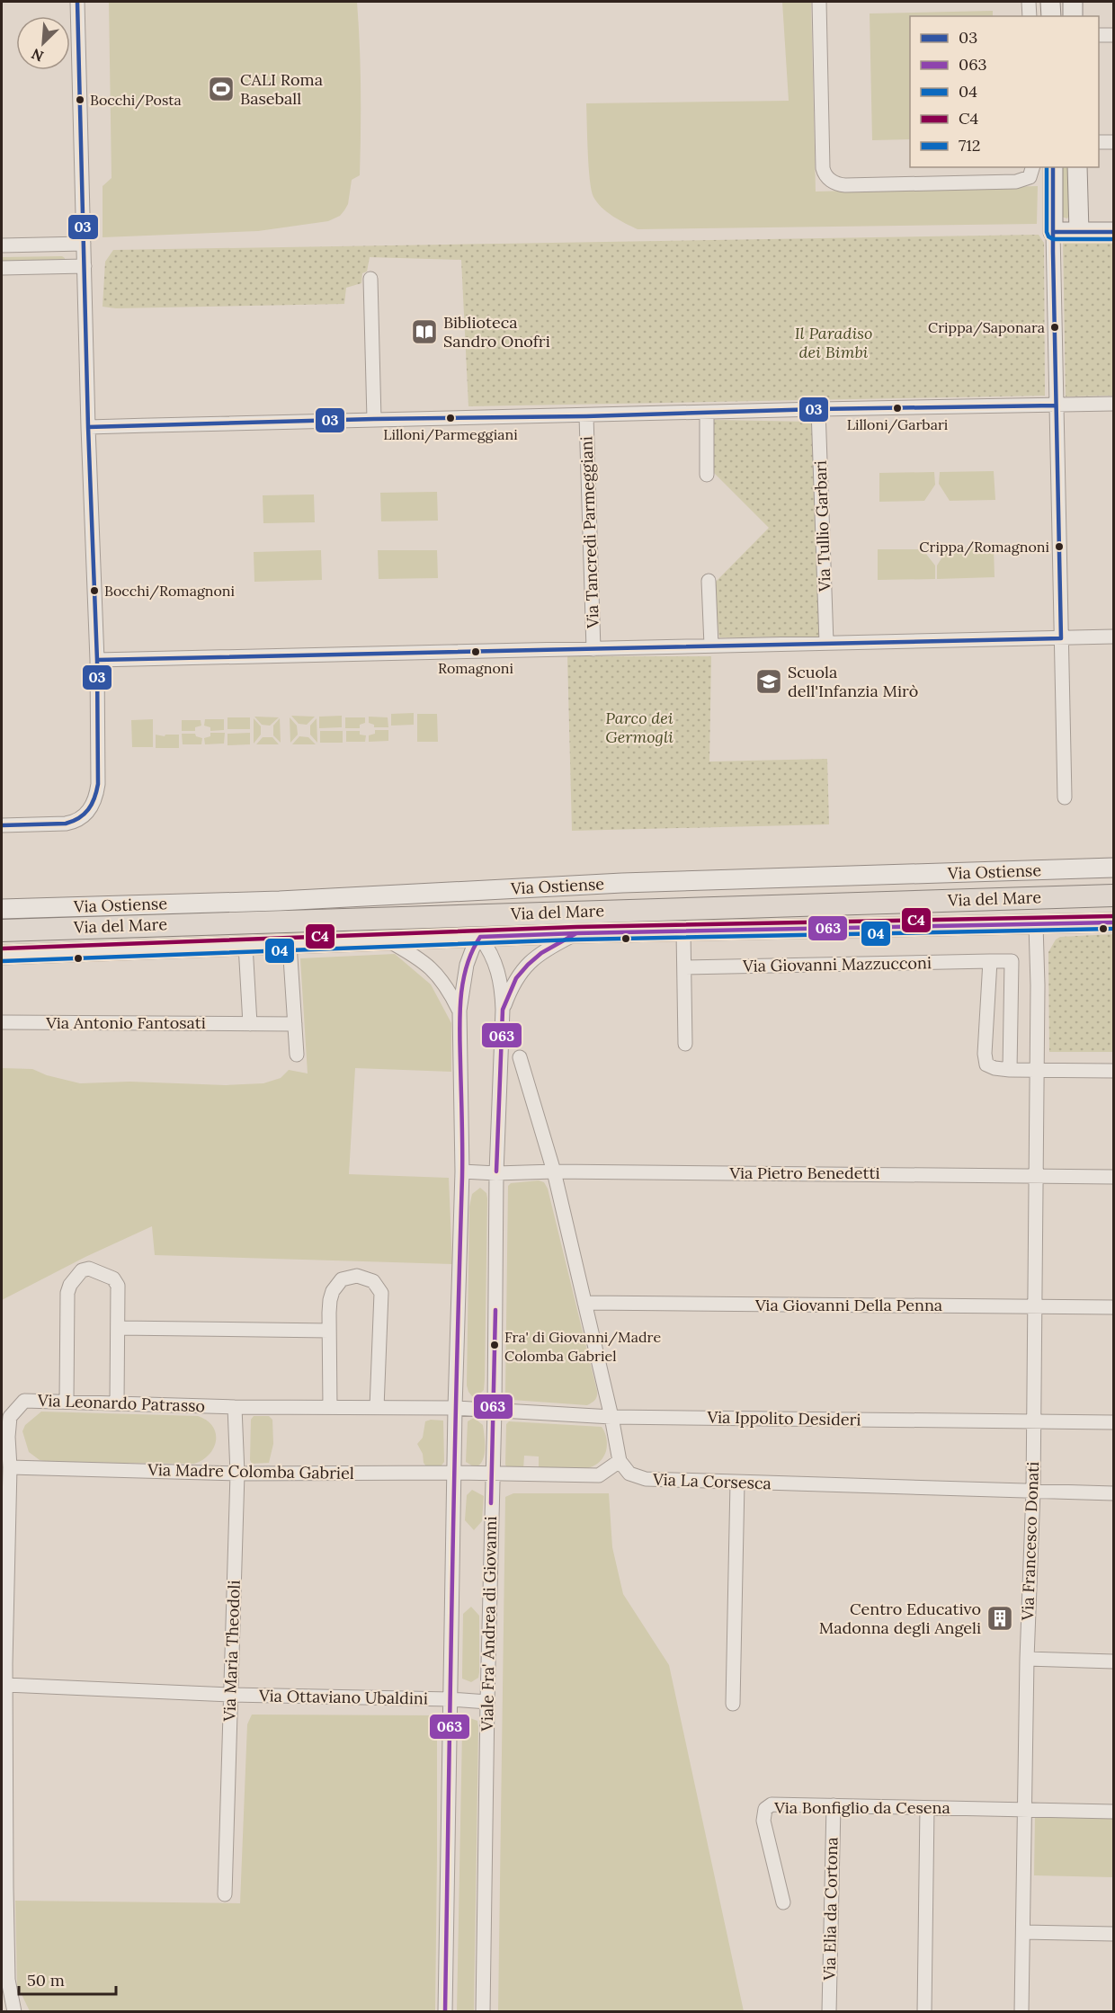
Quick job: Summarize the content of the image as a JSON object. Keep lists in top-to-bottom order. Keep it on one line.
{"streets":{"main road":["Via Ostiense","Via del Mare"],"street":["Via Tullio Garbari","Via Tancredi Parmeggiani","Via Giovanni Mazzucconi","Via Antonio Fantosati","Via Pietro Benedetti","Via Giovanni Della Penna","Via Leonardo Patrasso","Via Ippolito Desideri","Via Madre Colomba Gabriel","Via La Corsesca","Via Francesco Donati","Viale Fra' Andrea di Giovanni","Via Maria Theodoli","Via Ottaviano Ubaldini","Via Bonfiglio da Cesena","Via Elia da Cortona"]},"crossings":[["Via Pietro Benedetti","Via Francesco Donati"],["Via Pietro Benedetti","Viale Fra' Andrea di Giovanni"],["Via Giovanni Della Penna","Via Francesco Donati"],["Via Leonardo Patrasso","Via Ippolito Desideri"],["Via Leonardo Patrasso","Via Madre Colomba Gabriel"],["Via Leonardo Patrasso","Via Maria Theodoli"],["Via Leonardo Patrasso","Via Ottaviano Ubaldini"],["Via Ippolito Desideri","Via Francesco Donati"],["Via Ippolito Desideri","Viale Fra' Andrea di Giovanni"],["Via Madre Colomba Gabriel","Via La Corsesca"],["Via Madre Colomba Gabriel","Viale Fra' Andrea di Giovanni"],["Via Madre Colomba Gabriel","Via Maria Theodoli"],["Via La Corsesca","Via Francesco Donati"],["Via Francesco Donati","Via Bonfiglio da Cesena"],["Viale Fra' Andrea di Giovanni","Via Ottaviano Ubaldini"],["Via Maria Theodoli","Via Ottaviano Ubaldini"],["Via Bonfiglio da Cesena","Via Elia da Cortona"]],"parks":["Il Paradiso dei Bimbi","Parco dei Germogli"],"places":{"sports":["CALI Roma Baseball"],"other":["Bocchi/Posta","Crippa/Saponara","Lilloni/Garbari","Lilloni/Parmeggiani","Crippa/Romagnoni","Bocchi/Romagnoni","Romagnoni","Fra' di Giovanni/Madre Colomba Gabriel"],"library":["Biblioteca Sandro Onofri"],"school or university":["Scuola dell'Infanzia Mirò"],"building":["Centro Educativo Madonna degli Angeli"]},"lines":["transit line 03","transit line 712","transit line C4","transit line 063","transit line 04"],"legend":["03","063","04","C4","712"],"scale_bar":"50 m","north":"bottom left"}
